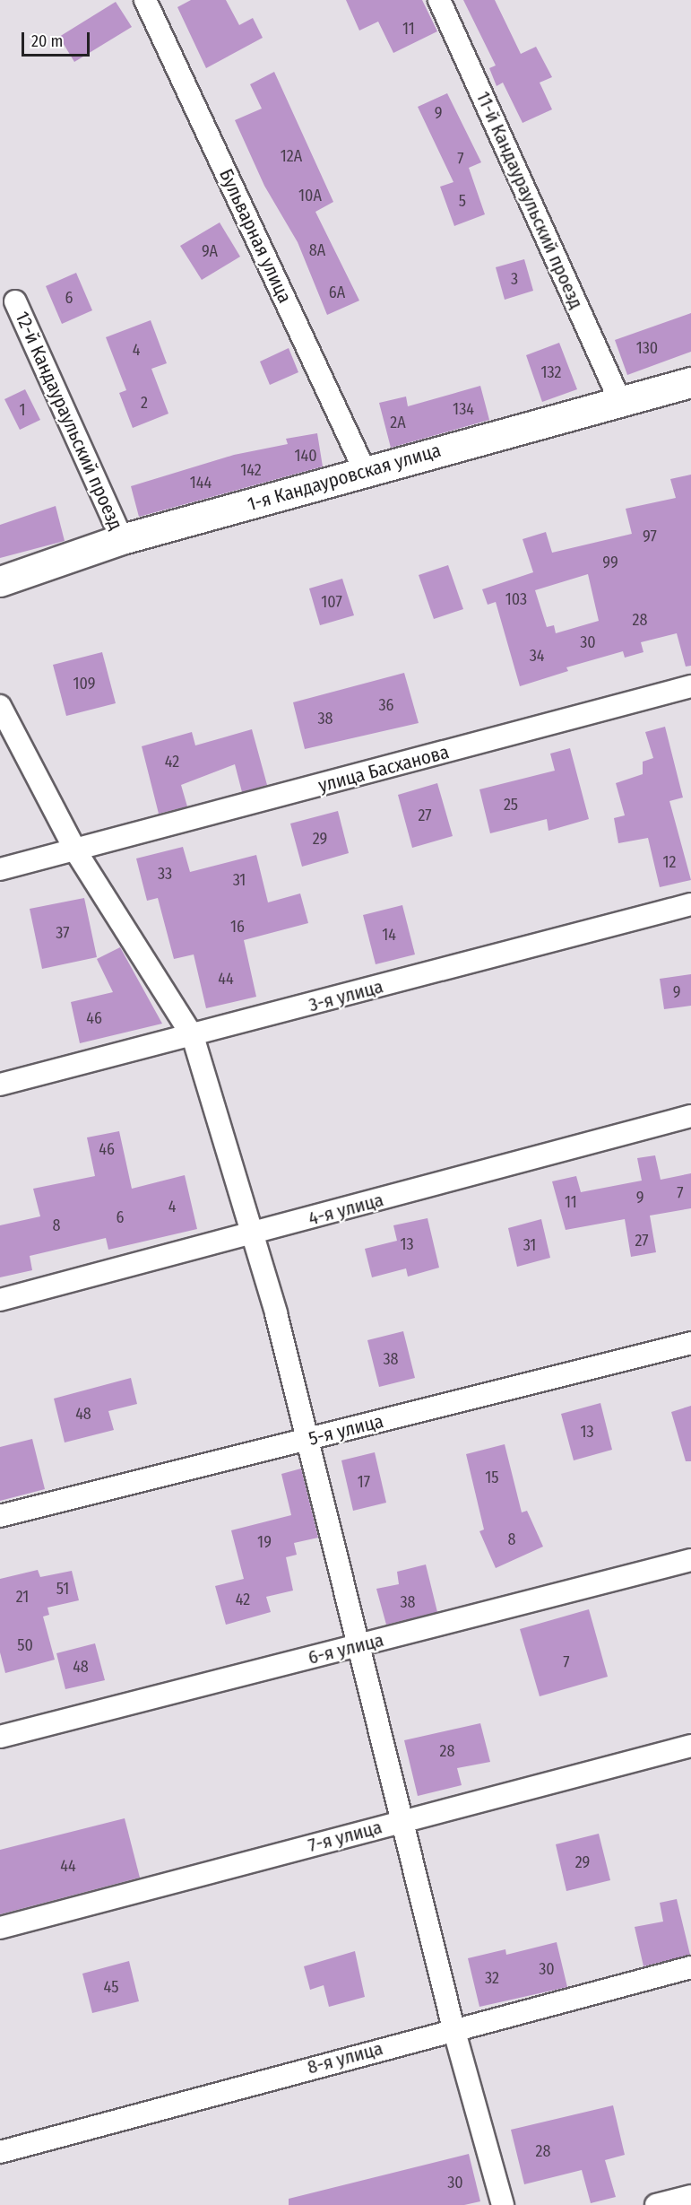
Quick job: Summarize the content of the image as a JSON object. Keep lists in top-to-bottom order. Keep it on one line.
{"streets":{"street":["11-й Кандаураульский проезд","Бульварная улица","12-й Кандаураульский проезд","1-я Кандауровская улица","улица Басханова","3-я улица","4-я улица","5-я улица","6-я улица","7-я улица","8-я улица"]},"crossings":[["11-й Кандаураульский проезд","1-я Кандауровская улица"],["Бульварная улица","1-я Кандауровская улица"],["12-й Кандаураульский проезд","1-я Кандауровская улица"]],"house_numbers":["11","9","12А","7","10А","5","8А","9А","3","6А","6","130","4","132","2","134","1","2А","140","142","144","97","99","103","107","28","30","34","109","36","38","42","25","27","29","12","33","31","16","37","14","44","9","46","46","7","9","11","4","6","8","27","13","31","38","48","13","15","17","8","19","51","21","42","38","50","7","48","28","29","44","30","32","45","28","30"],"scale_bar":"20 m"}
